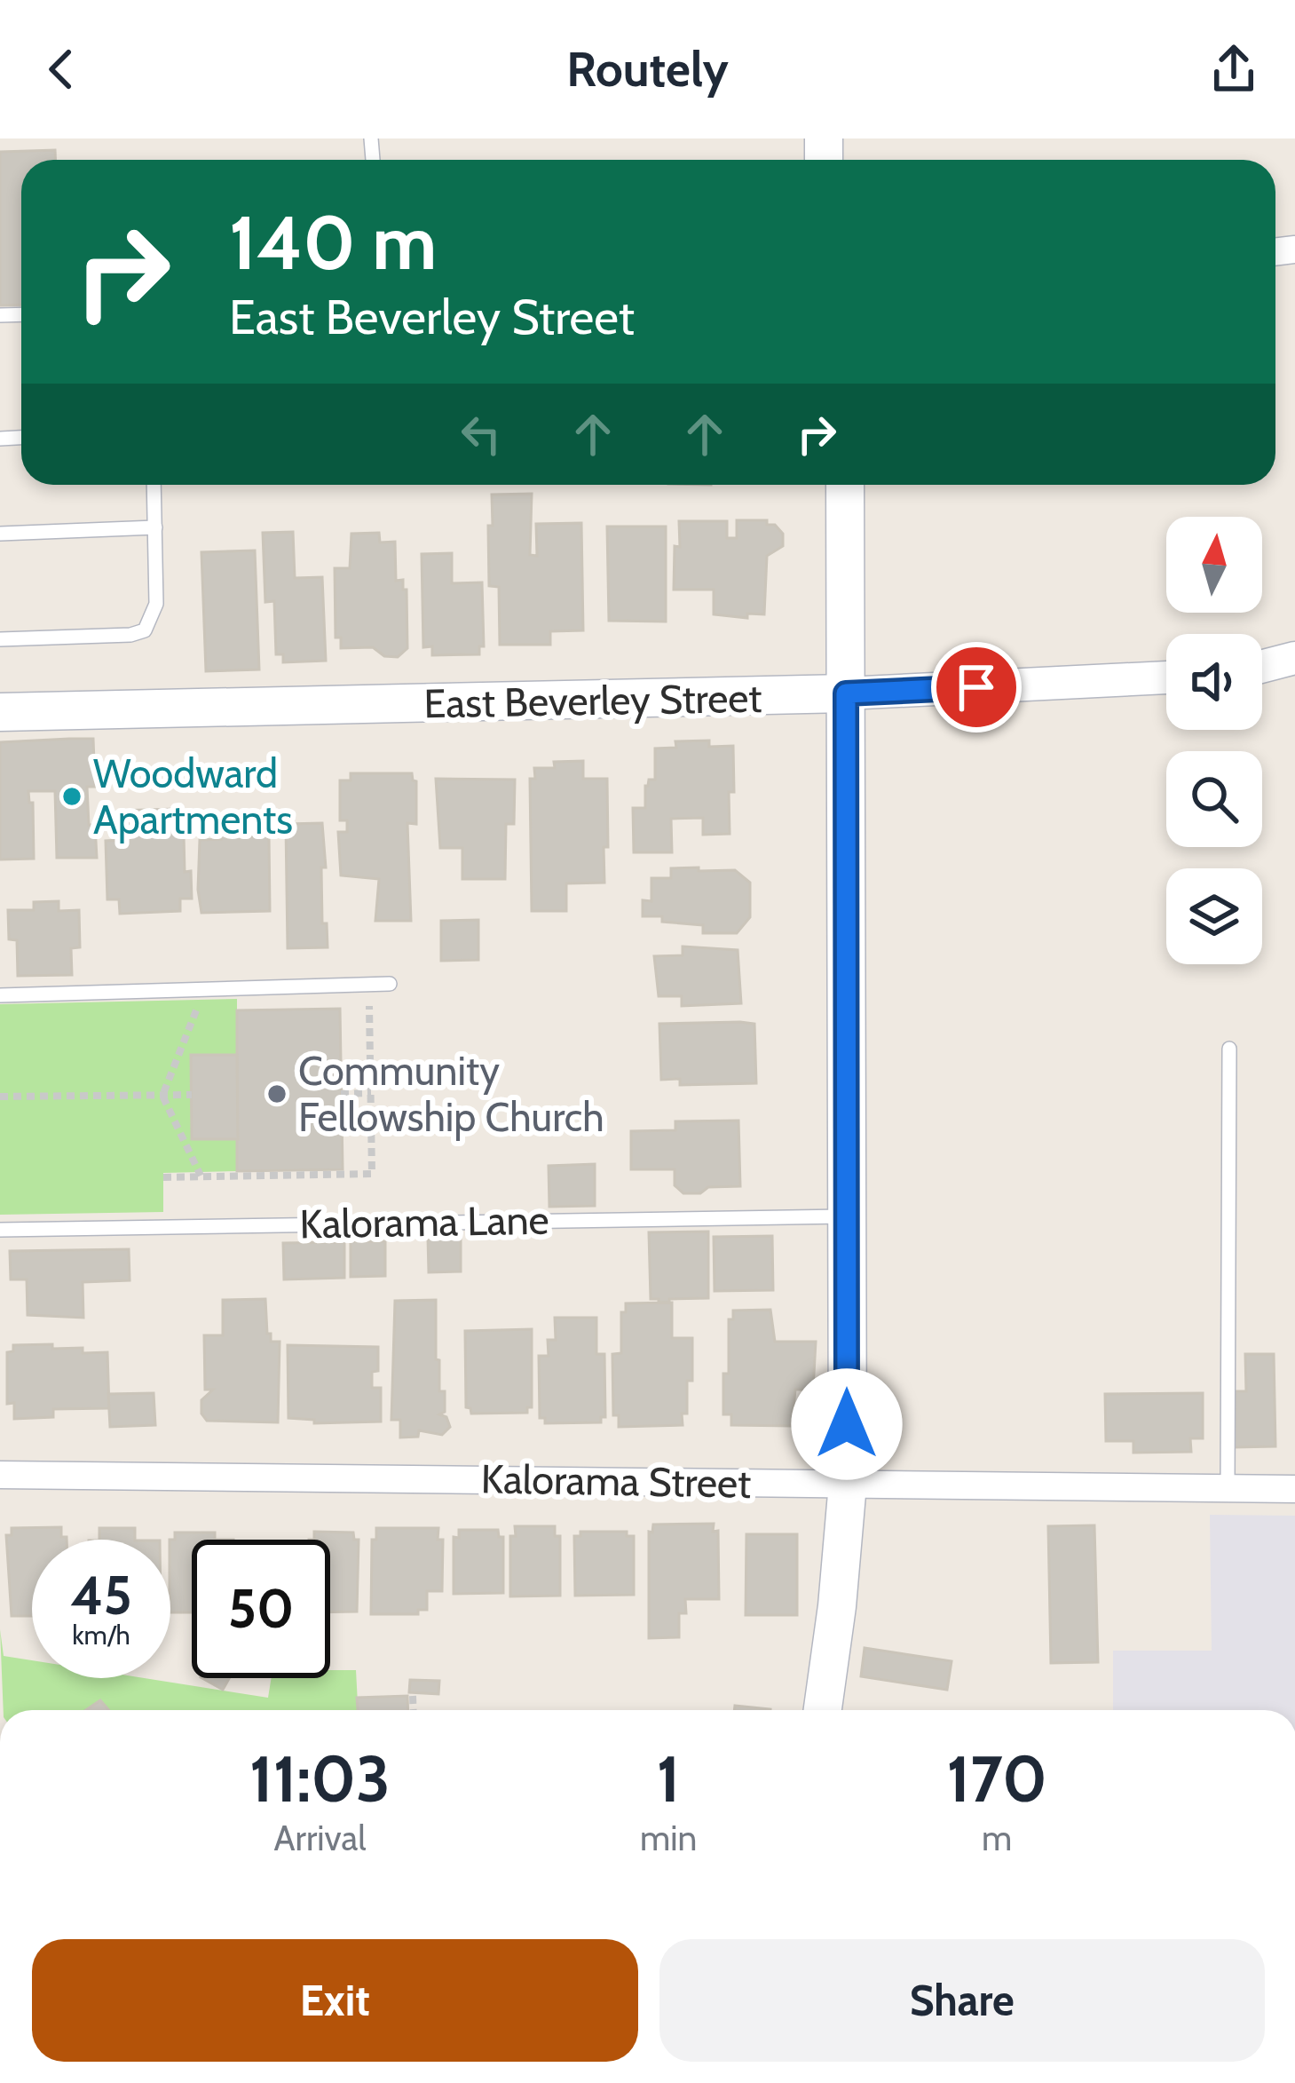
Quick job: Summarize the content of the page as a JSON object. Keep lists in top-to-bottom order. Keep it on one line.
{"streets":{"main road":["East Beverley Street"],"street":["Kalorama Street"],"lane":["Kalorama Lane"]},"places":["Woodward Apartments","Community Fellowship Church"],"north":"top","page":{"header":"Routely","turn":["140 m","East Beverley Street"],"speed":"45 km/h","limit":"50","eta":["11:03","Arrival","1","min","170","m"],"buttons":["Exit","Share"]}}
